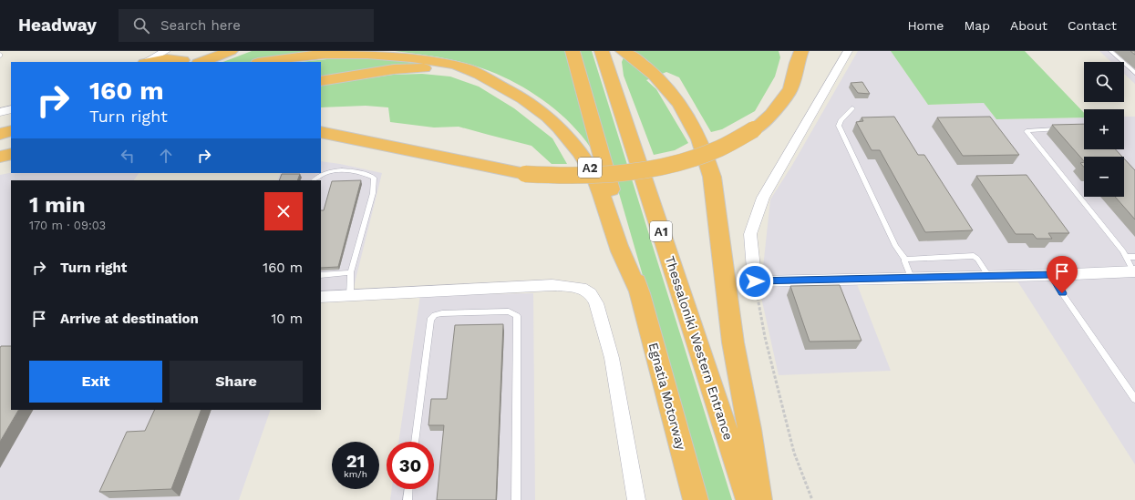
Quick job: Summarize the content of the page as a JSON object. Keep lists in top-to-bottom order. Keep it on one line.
{"streets":{"highway":["Α2","Α1","Thessaloniki Western Entrance","Egnatia Motorway"]},"crossings":[["Α2","Egnatia Motorway"]],"page":{"header":"Headway","search":"Search here","nav":["Home","Map","About","Contact"],"map_buttons":["+","−"],"turn":["160 m","Turn right"],"heading":["1 min","170 m · 09:03"],"list":[{"name":"Turn right","value":"160 m"},{"name":"Arrive at destination","value":"10 m"}],"buttons":["Exit","Share"],"speed":"21 km/h","limit":"30"}}
